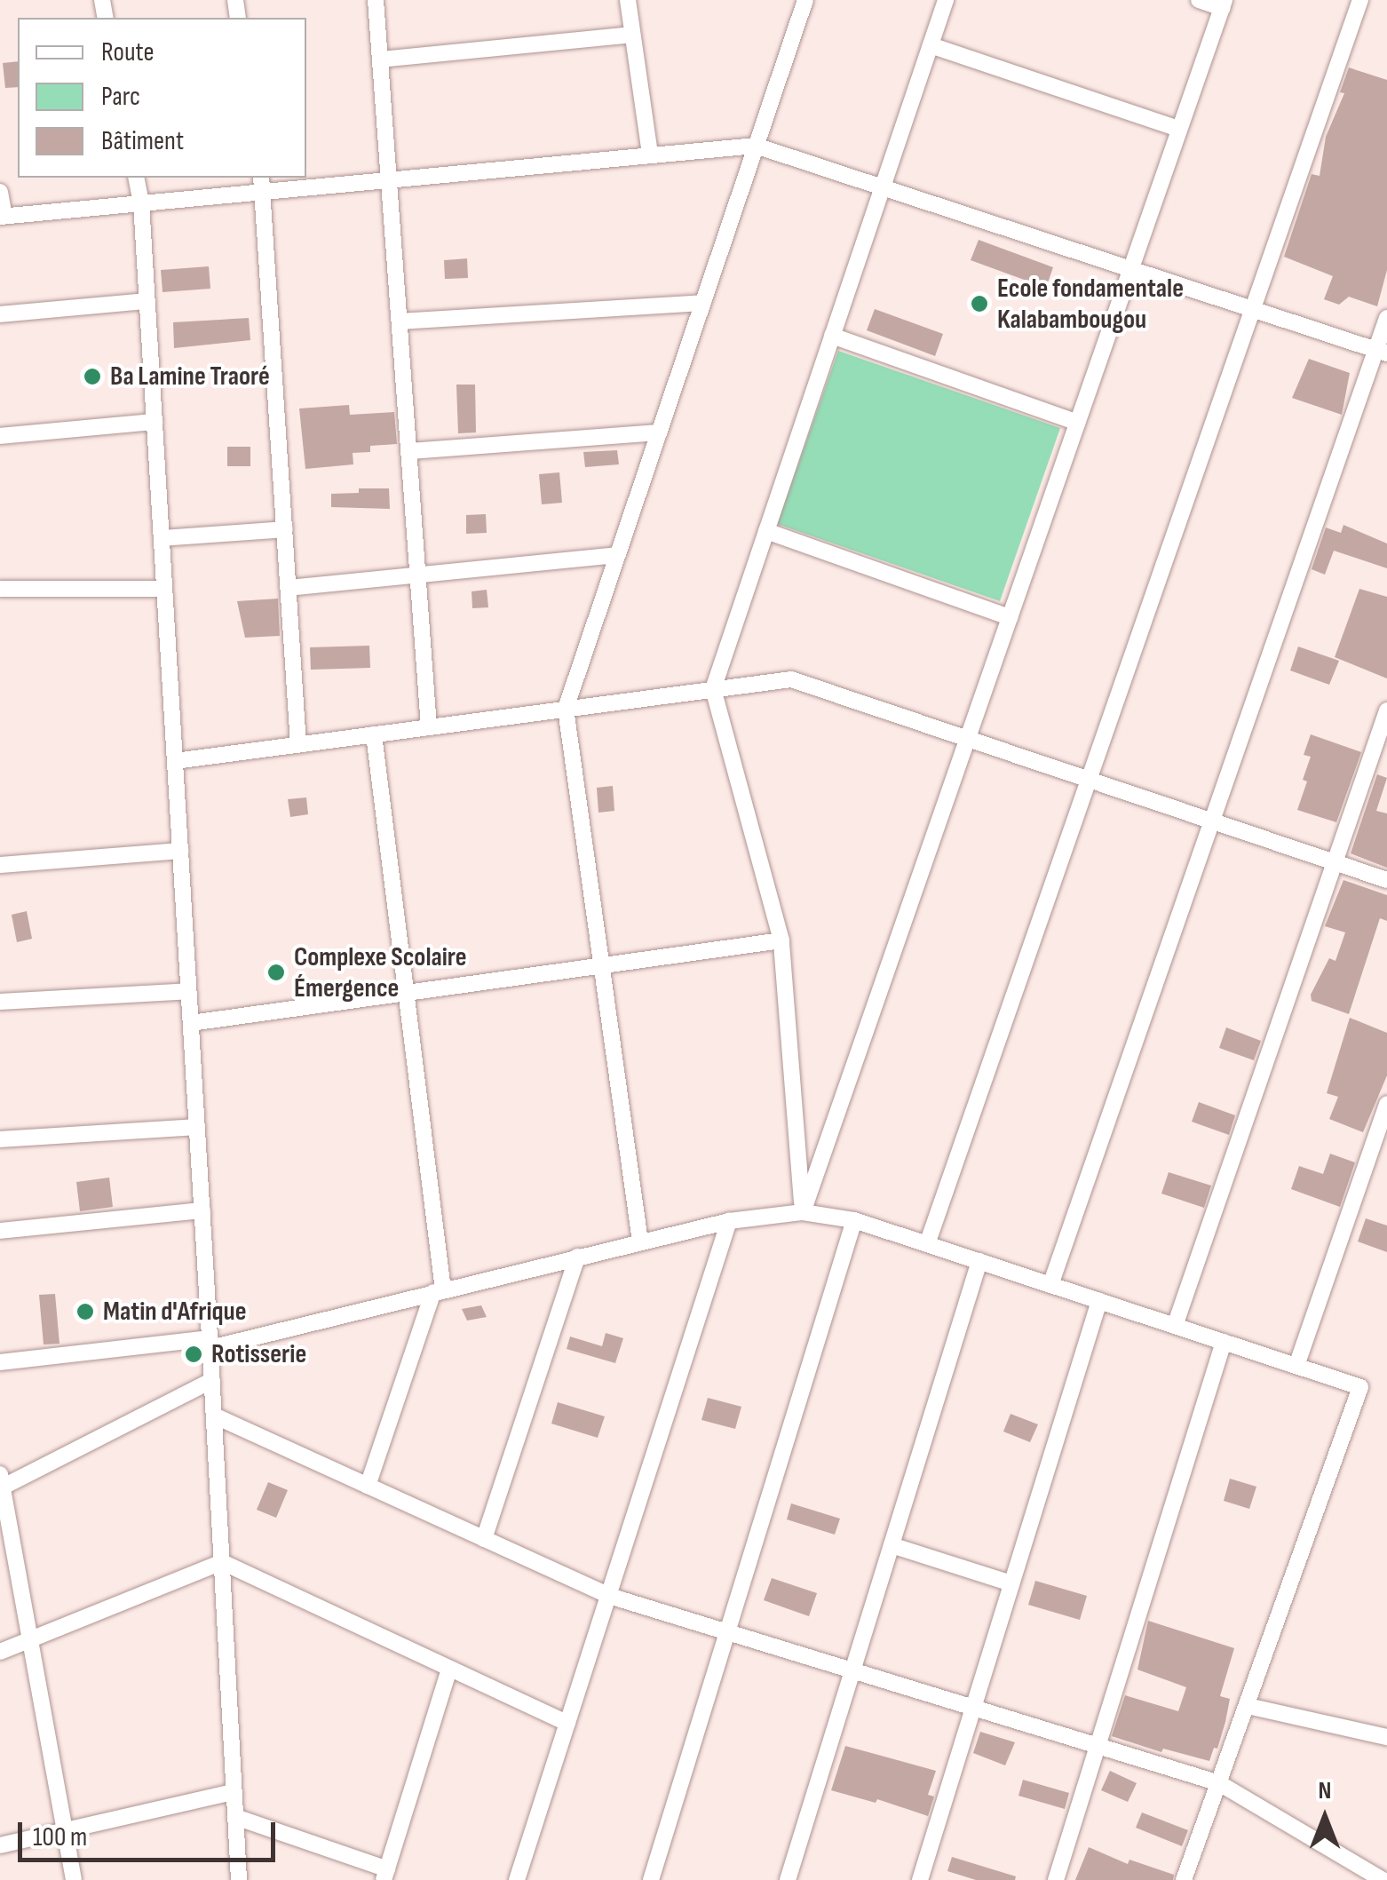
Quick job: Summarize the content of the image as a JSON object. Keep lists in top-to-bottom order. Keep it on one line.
{"places":["Ecole fondamentale Kalabambougou","Ba Lamine Traoré","Complexe Scolaire Émergence","Matin d'Afrique","Rotisserie"],"legend":["Route","Parc","Bâtiment"],"scale_bar":"100 m","north":"top"}
